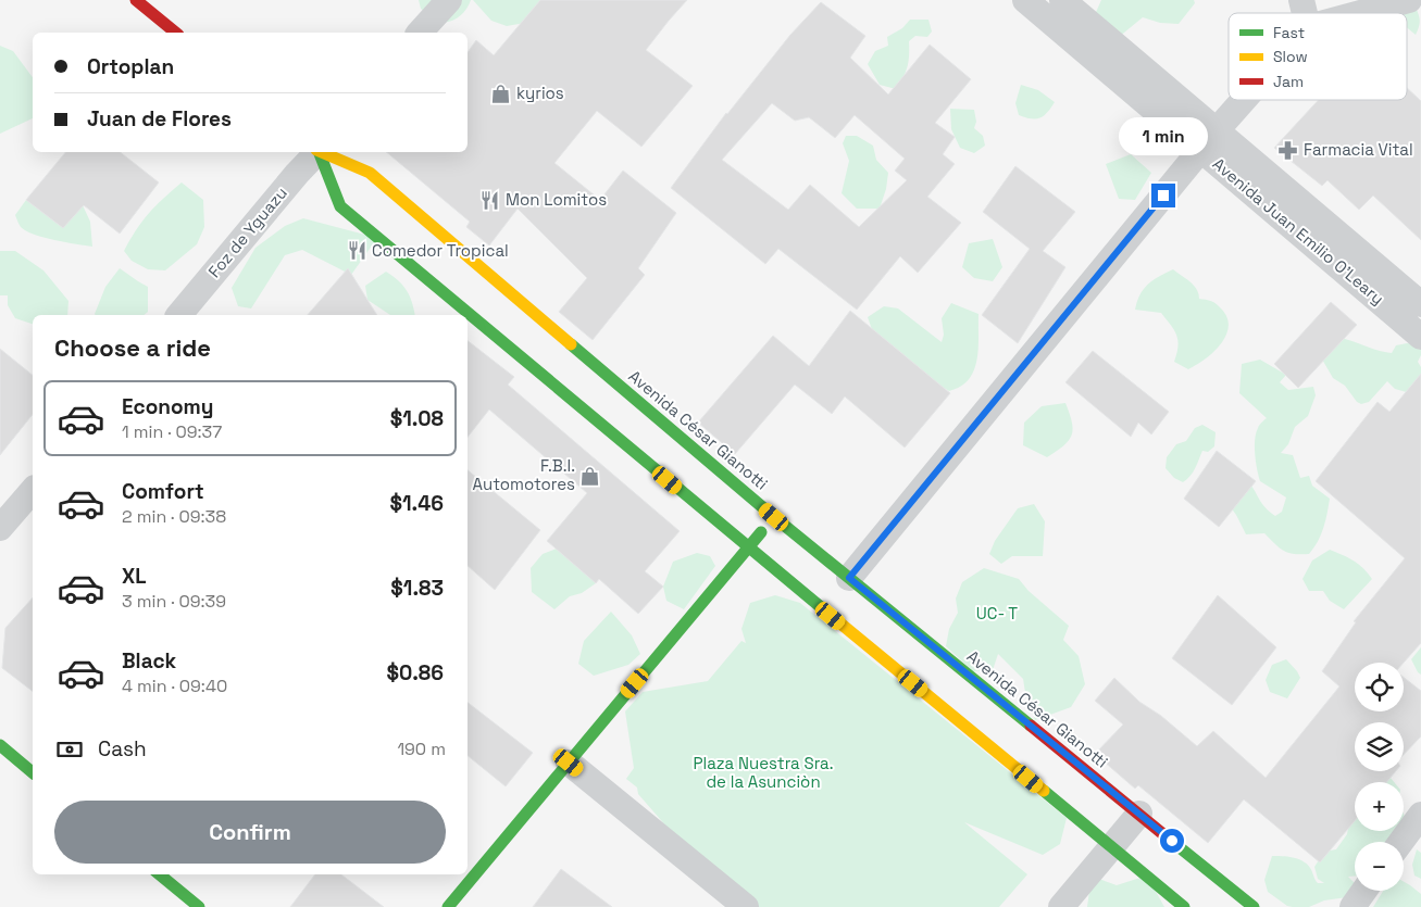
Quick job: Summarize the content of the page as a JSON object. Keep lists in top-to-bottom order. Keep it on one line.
{"streets":{"street":["Avenida Juan Emilio O'Leary","Foz de Yguazu","Avenida César Gianotti"]},"parks":["UC- T","Plaza Nuestra Sra. de la Asunciòn"],"places":{"shop":["kyrios","F.B.I. Automotores"],"pharmacy":["Farmacia Vital"],"restaurant":["Mon Lomitos","Comedor Tropical"]},"legend":["Fast","Slow","Jam"],"page":{"banner":["Ortoplan","Juan de Flores"],"bubble":"1 min","heading":"Choose a ride","list":[{"name":"Economy","note":"1 min · 09:37","value":"$1.08"},{"name":"Comfort","note":"2 min · 09:38","value":"$1.46"},{"name":"XL","note":"3 min · 09:39","value":"$1.83"},{"name":"Black","note":"4 min · 09:40","value":"$0.86"}],"map_buttons":["+","−"],"pay":["Cash","190 m"],"buttons":"Confirm"}}
